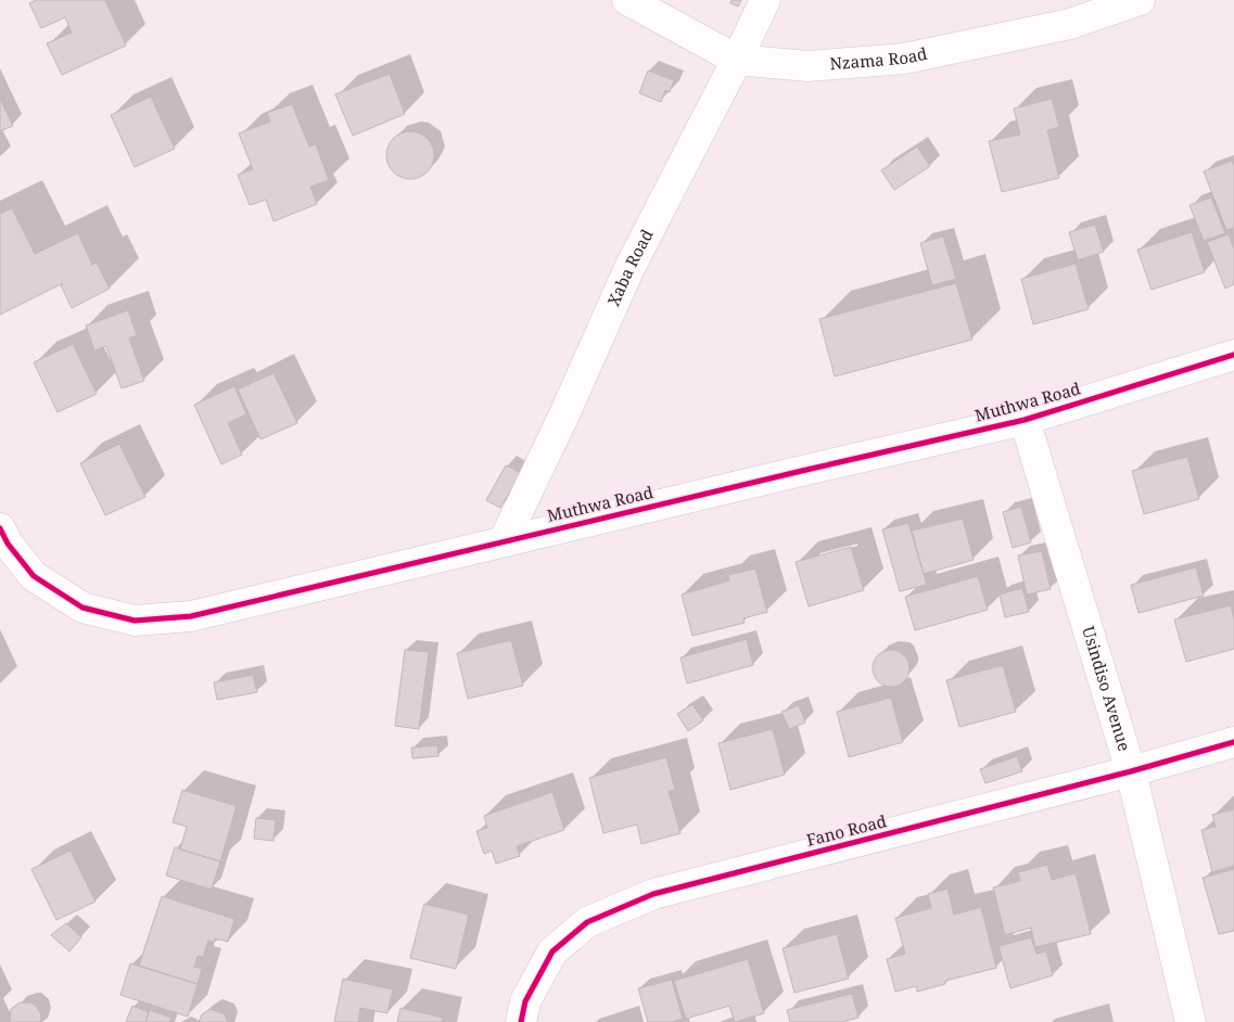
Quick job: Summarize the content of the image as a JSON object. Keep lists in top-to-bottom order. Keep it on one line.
{"streets":{"street":["Nzama Road","Xaba Road","Muthwa Road","Usindiso Avenue","Fano Road"]},"crossings":[["Nzama Road","Xaba Road"],["Xaba Road","Muthwa Road"],["Muthwa Road","Usindiso Avenue"],["Usindiso Avenue","Fano Road"]]}
